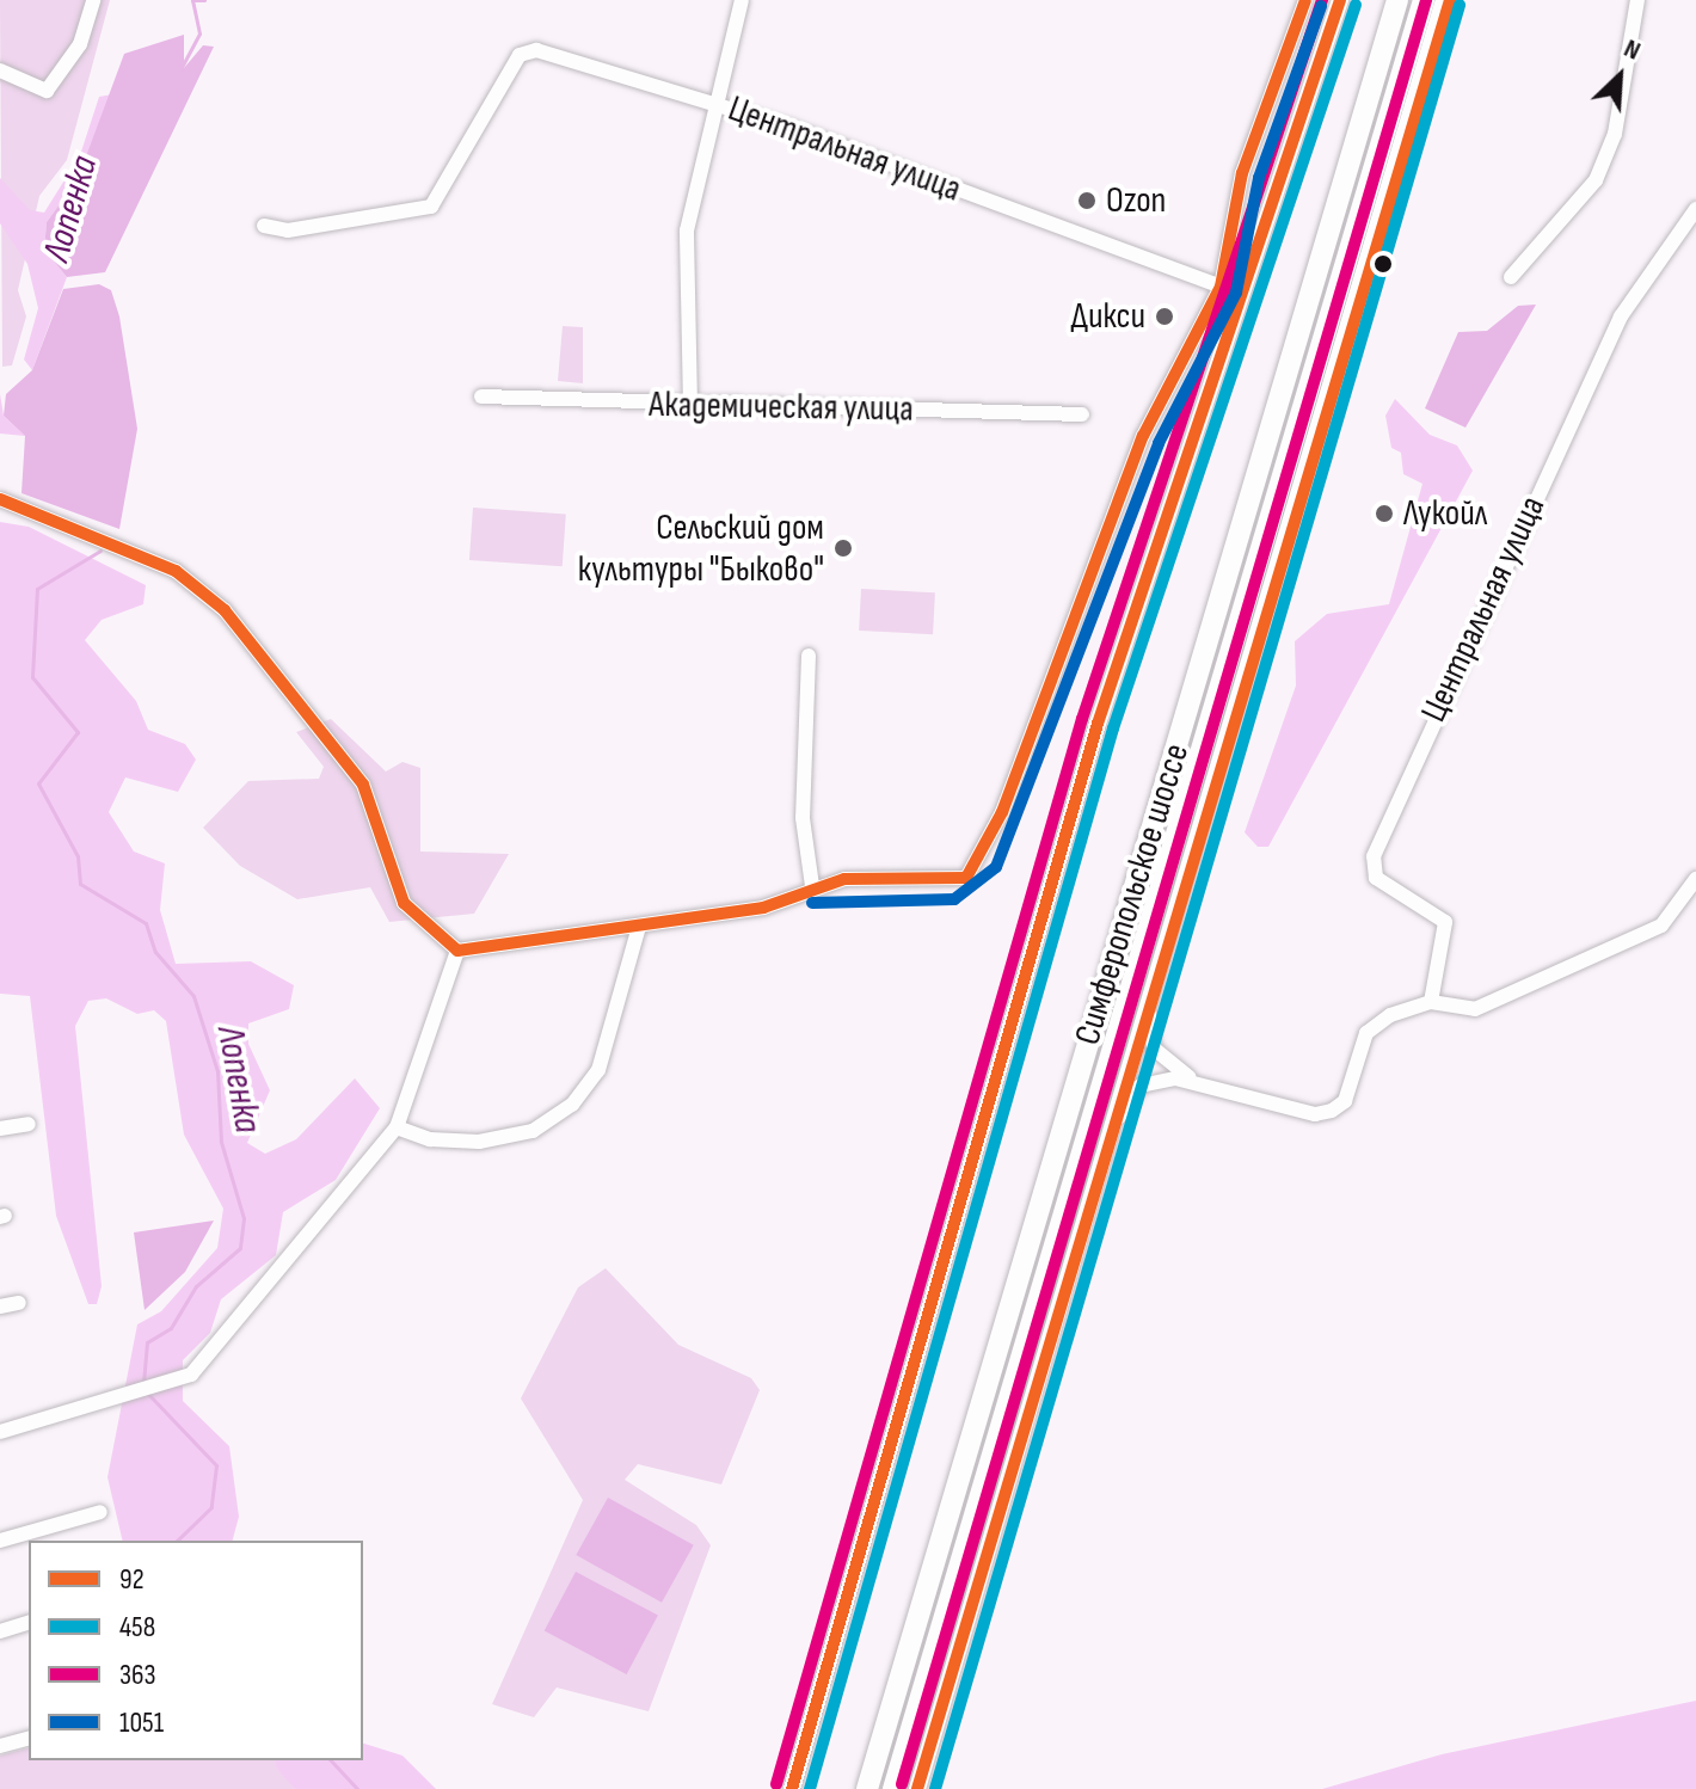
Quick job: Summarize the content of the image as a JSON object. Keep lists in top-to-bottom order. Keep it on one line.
{"streets":{"highway":["Симферопольское шоссе"],"street":["Центральная улица","Академическая улица"]},"water":["Лопенка"],"places":["Ozon","Дикси","Лукойл","Сельский дом культуры \"Быково\""],"lines":["transit line 92","transit line 363","transit line 458","transit line 1051"],"legend":["92","458","363","1051"],"north":"top right"}
